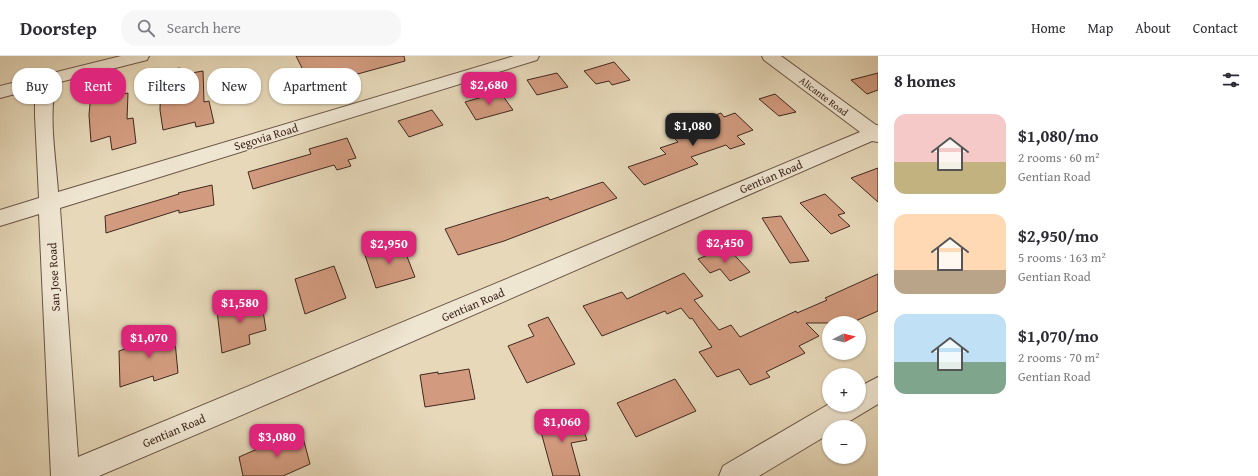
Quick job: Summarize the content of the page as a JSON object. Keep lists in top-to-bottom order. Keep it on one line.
{"streets":{"street":["Alicante Road","Segovia Road","Gentian Road","San Jose Road"]},"crossings":[["Alicante Road","Gentian Road"],["Segovia Road","San Jose Road"],["Gentian Road","San Jose Road"]],"north":"right","page":{"header":"Doorstep","search":"Search here","nav":["Home","Map","About","Contact"],"heading":"8 homes","chip":["Buy","Rent","Filters","New","Apartment"],"price":["$2,680","$1,080","$2,450","$2,950","$1,580","$1,070","$1,060","$3,080"],"list":[{"name":"$1,080/mo","note":"2 rooms · 60 m² · Gentian Road"},{"name":"$2,950/mo","note":"5 rooms · 163 m² · Gentian Road"},{"name":"$1,070/mo","note":"2 rooms · 70 m² · Gentian Road"}],"map_buttons":["+","−"]}}
